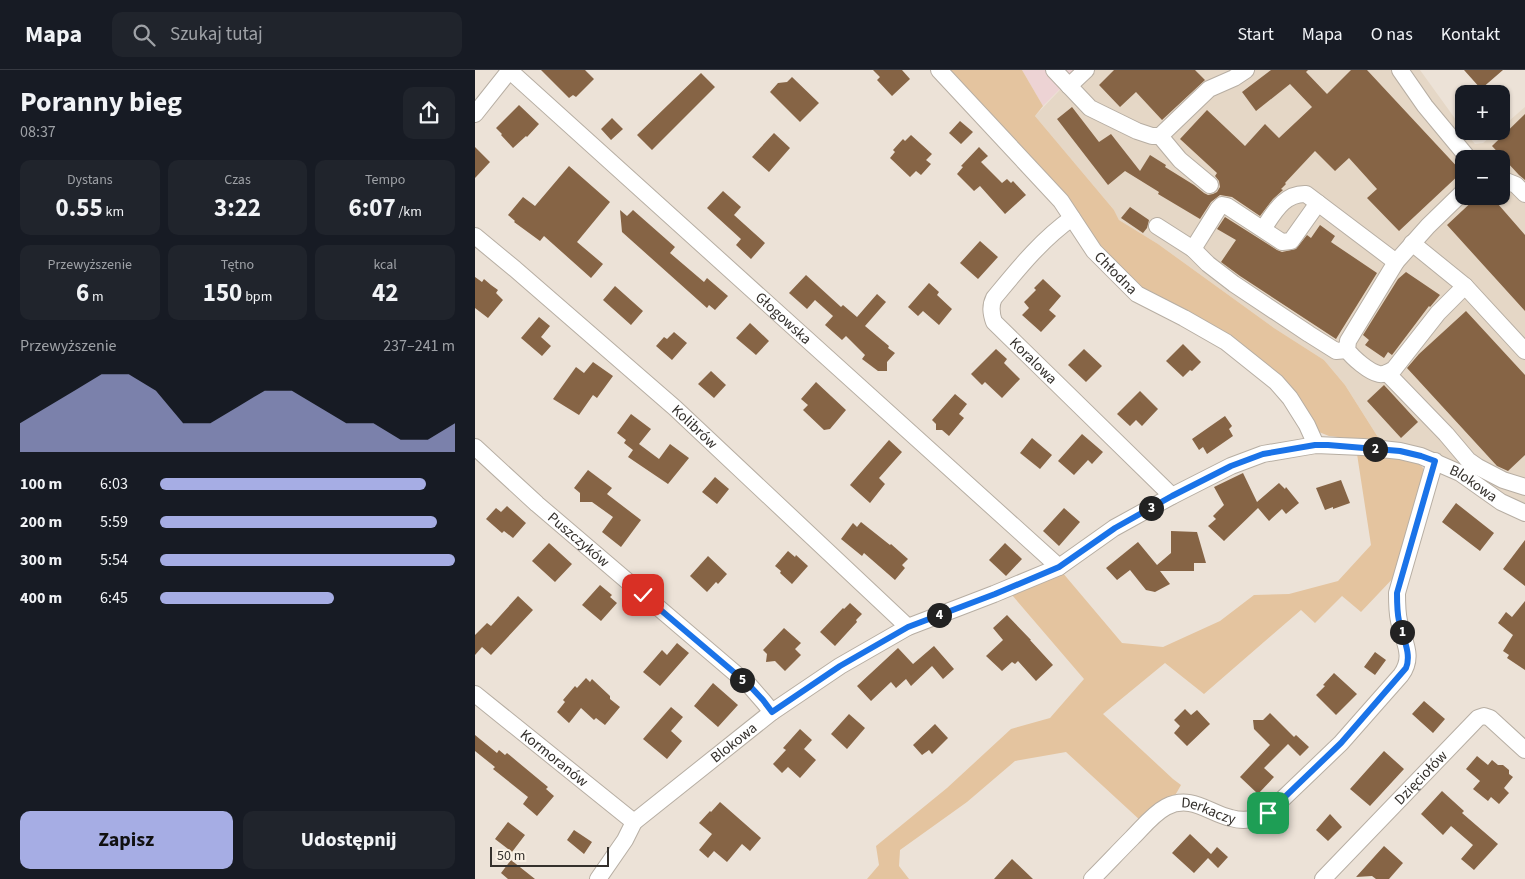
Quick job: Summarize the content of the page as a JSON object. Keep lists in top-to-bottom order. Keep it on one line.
{"streets":{"street":["Chłodna","Głogowska","Koralowa","Kolibrów","Blokowa","Puszczyków","Kormoranów","Dzięciołów","Derkaczy"]},"crossings":[["Chłodna","Koralowa"],["Chłodna","Blokowa"],["Głogowska","Blokowa"],["Koralowa","Blokowa"],["Kolibrów","Blokowa"],["Blokowa","Puszczyków"],["Blokowa","Kormoranów"],["Blokowa","Derkaczy"]],"scale_bar":"50 m","page":{"header":"Mapa","search":"Szukaj tutaj","nav":["Start","Mapa","O nas","Kontakt"],"heading":["Poranny bieg","08:37"],"map_buttons":["+","−"],"stats":[["Dystans","0.55 km"],["Czas","3:22"],["Tempo","6:07 /km"],["Przewyższenie","6 m"],["Tętno","150 bpm"],["kcal","42"]],"chart":["Przewyższenie","237–241 m"],"pins":["2","3","4","1","5"],"list":[{"name":"100 m","note":"6:03"},{"name":"200 m","note":"5:59"},{"name":"300 m","note":"5:54"},{"name":"400 m","note":"6:45"}],"buttons":["Zapisz","Udostępnij"],"scale":"50 m"}}
